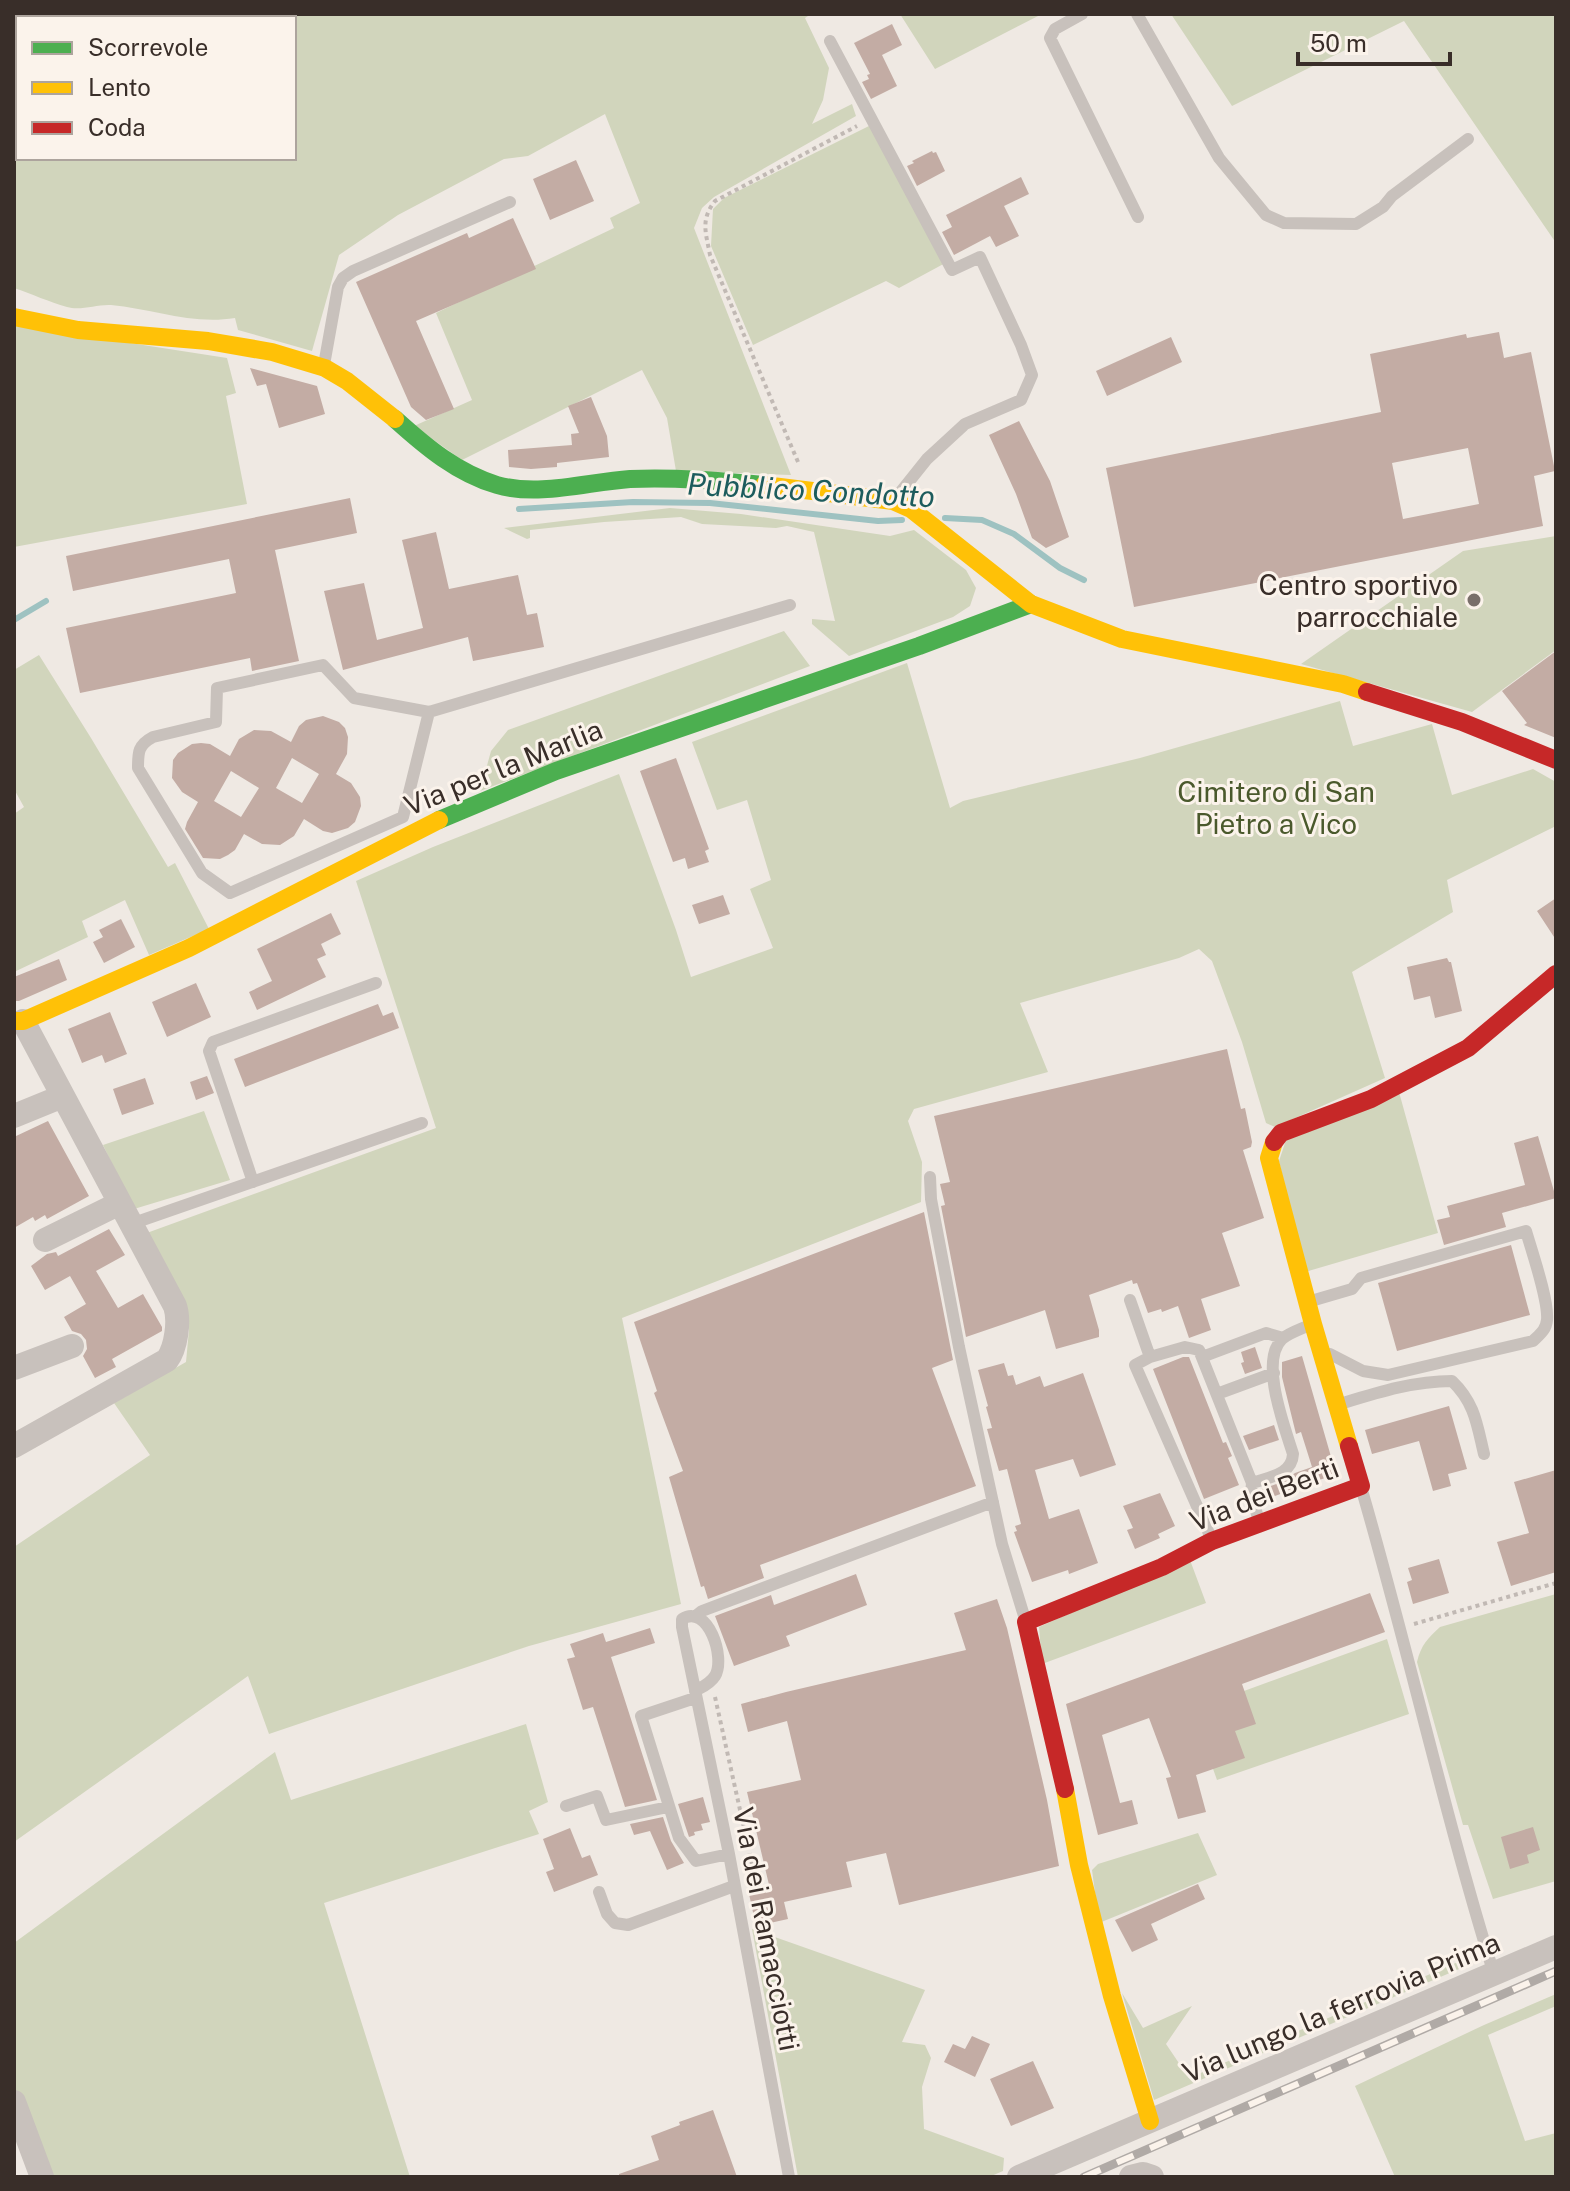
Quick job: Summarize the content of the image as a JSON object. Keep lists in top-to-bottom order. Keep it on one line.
{"streets":{"street":["Via per la Marlia","Via dei Berti","Via lungo la ferrovia Prima"],"lane":["Via dei Ramacciotti"]},"water":["Pubblico Condotto"],"parks":["Cimitero di San Pietro a Vico"],"places":["Centro sportivo parrocchiale"],"legend":["Scorrevole","Lento","Coda"],"scale_bar":"50 m"}
